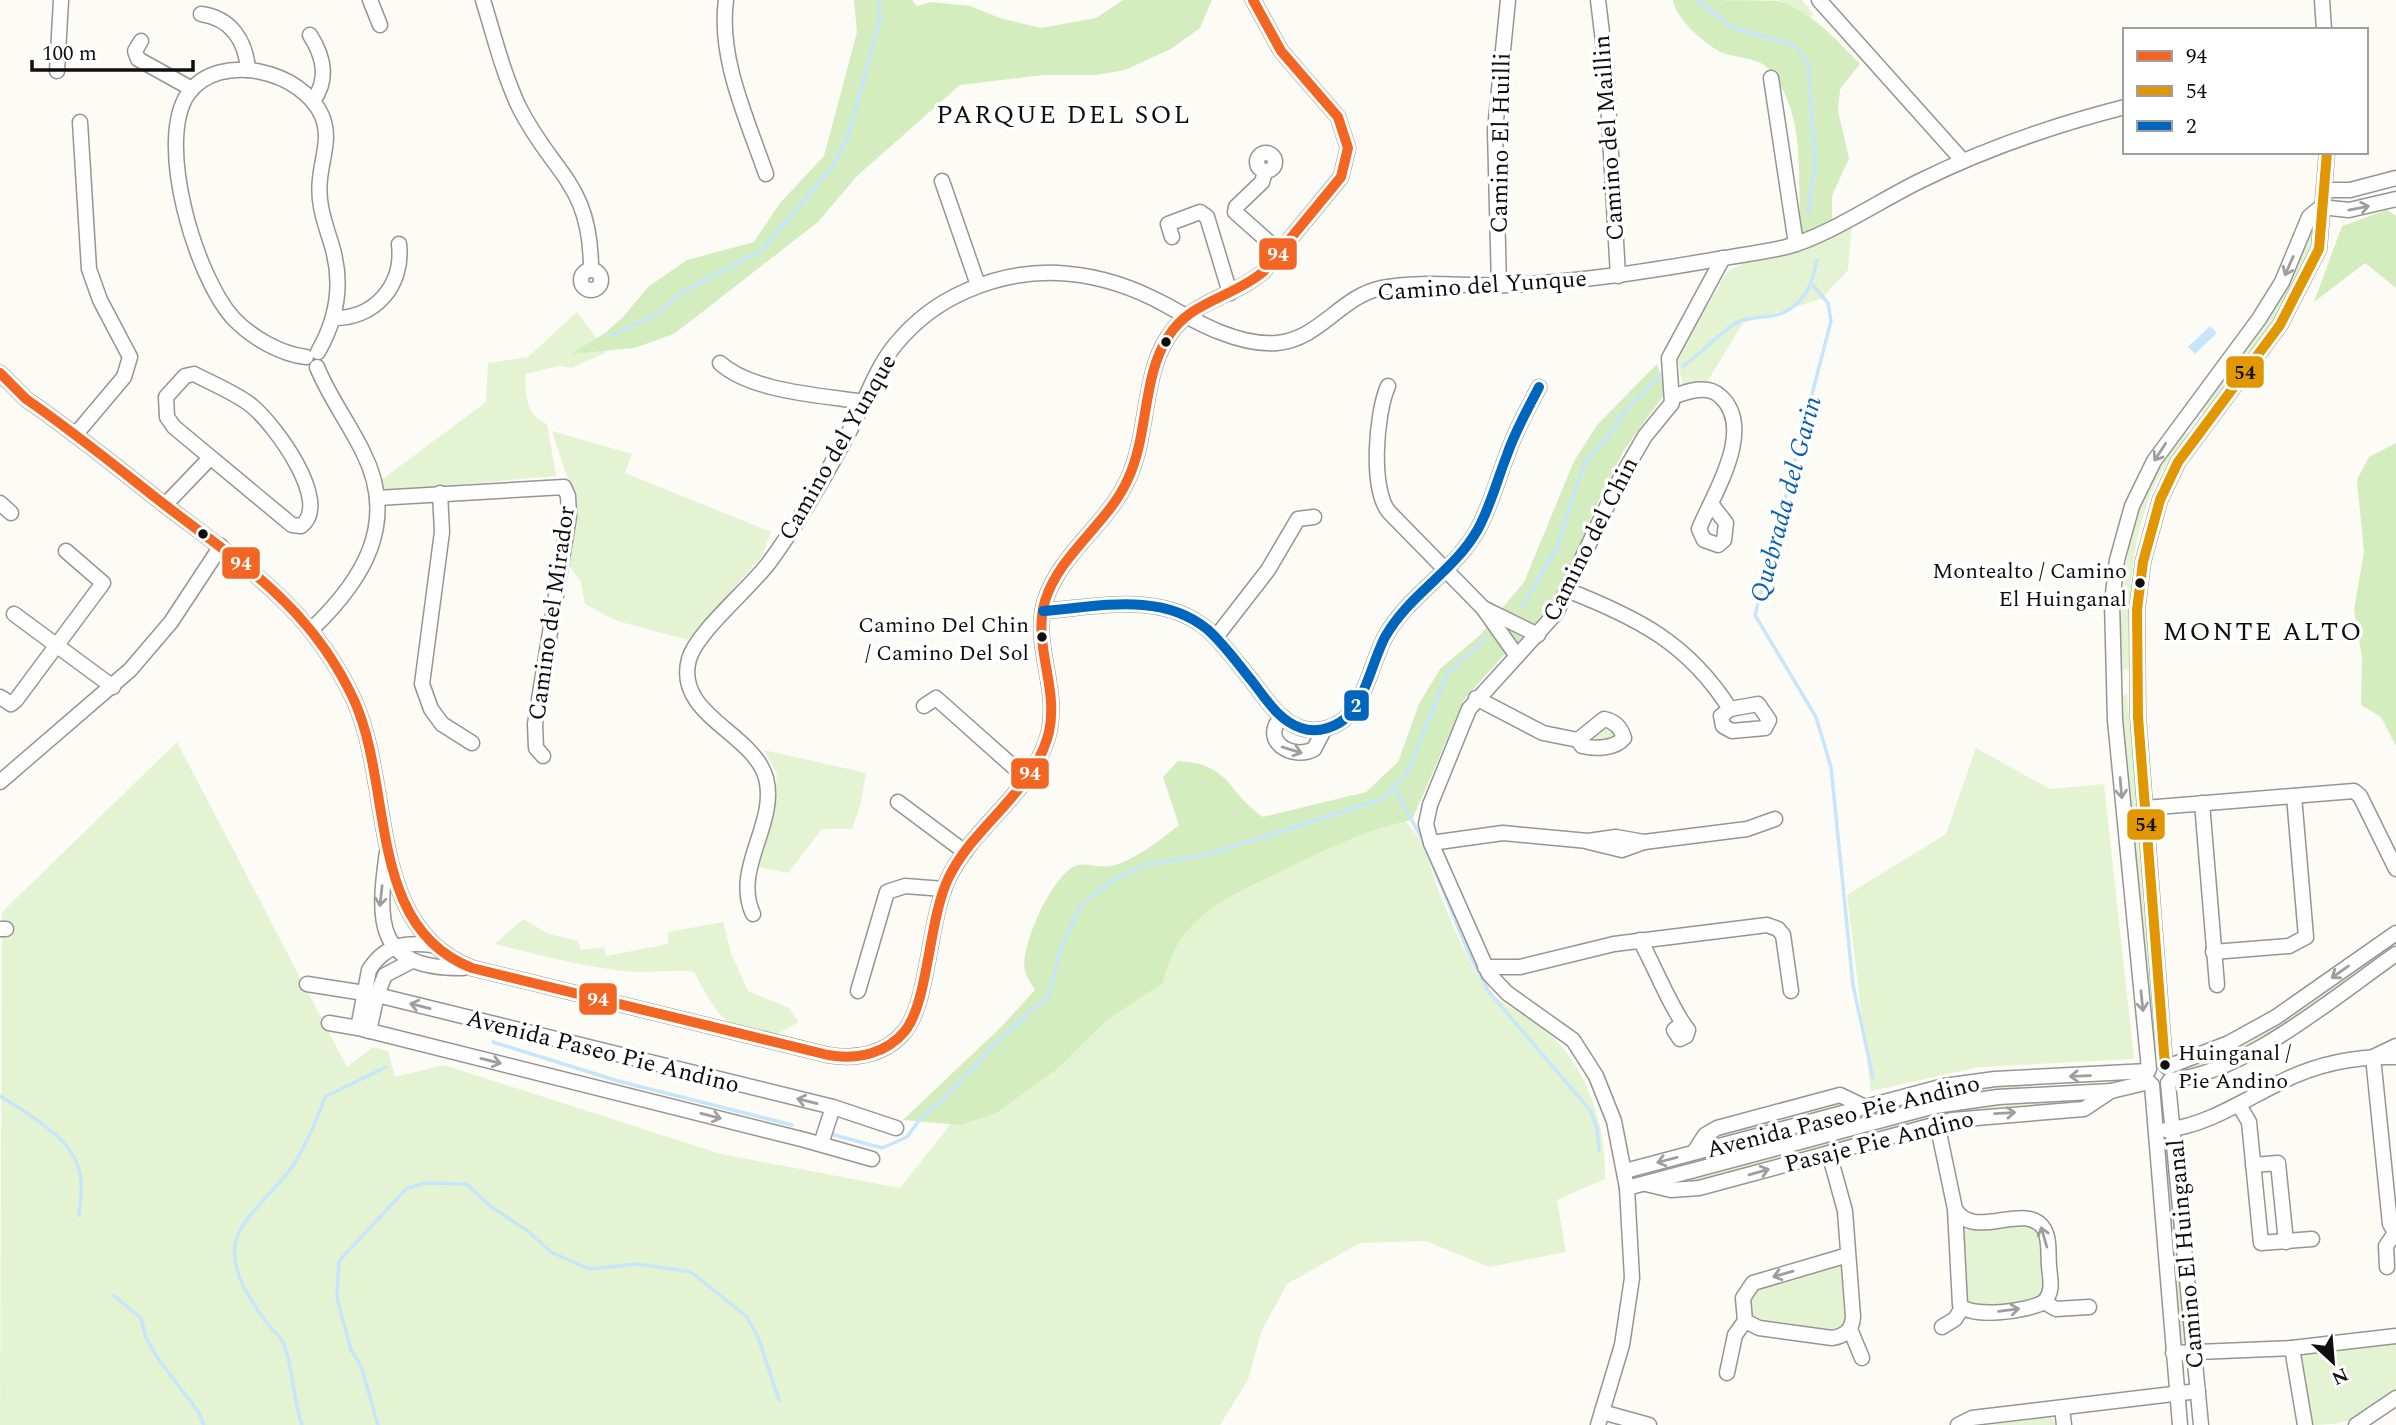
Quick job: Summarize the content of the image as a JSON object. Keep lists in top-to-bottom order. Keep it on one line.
{"streets":{"street":["Camino del Maillin","Camino El Huilli","Camino del Yunque","Camino del Chin","Camino del Mirador","Avenida Paseo Pie Andino","Pasaje Pie Andino","Camino El Huinganal"]},"crossings":[["Camino del Maillin","Camino del Yunque"],["Camino El Huilli","Camino del Yunque"],["Camino del Chin","Avenida Paseo Pie Andino"],["Avenida Paseo Pie Andino","Pasaje Pie Andino"],["Avenida Paseo Pie Andino","Camino El Huinganal"]],"districts":["PARQUE DEL SOL","MONTE ALTO"],"water":["Quebrada del Garin"],"places":["Montealto / Camino El Huinganal","Camino Del Chin / Camino Del Sol","Huinganal / Pie Andino"],"lines":["transit line 94","transit line 54","transit line 2"],"legend":["94","54","2"],"scale_bar":"100 m","north":"bottom right"}
